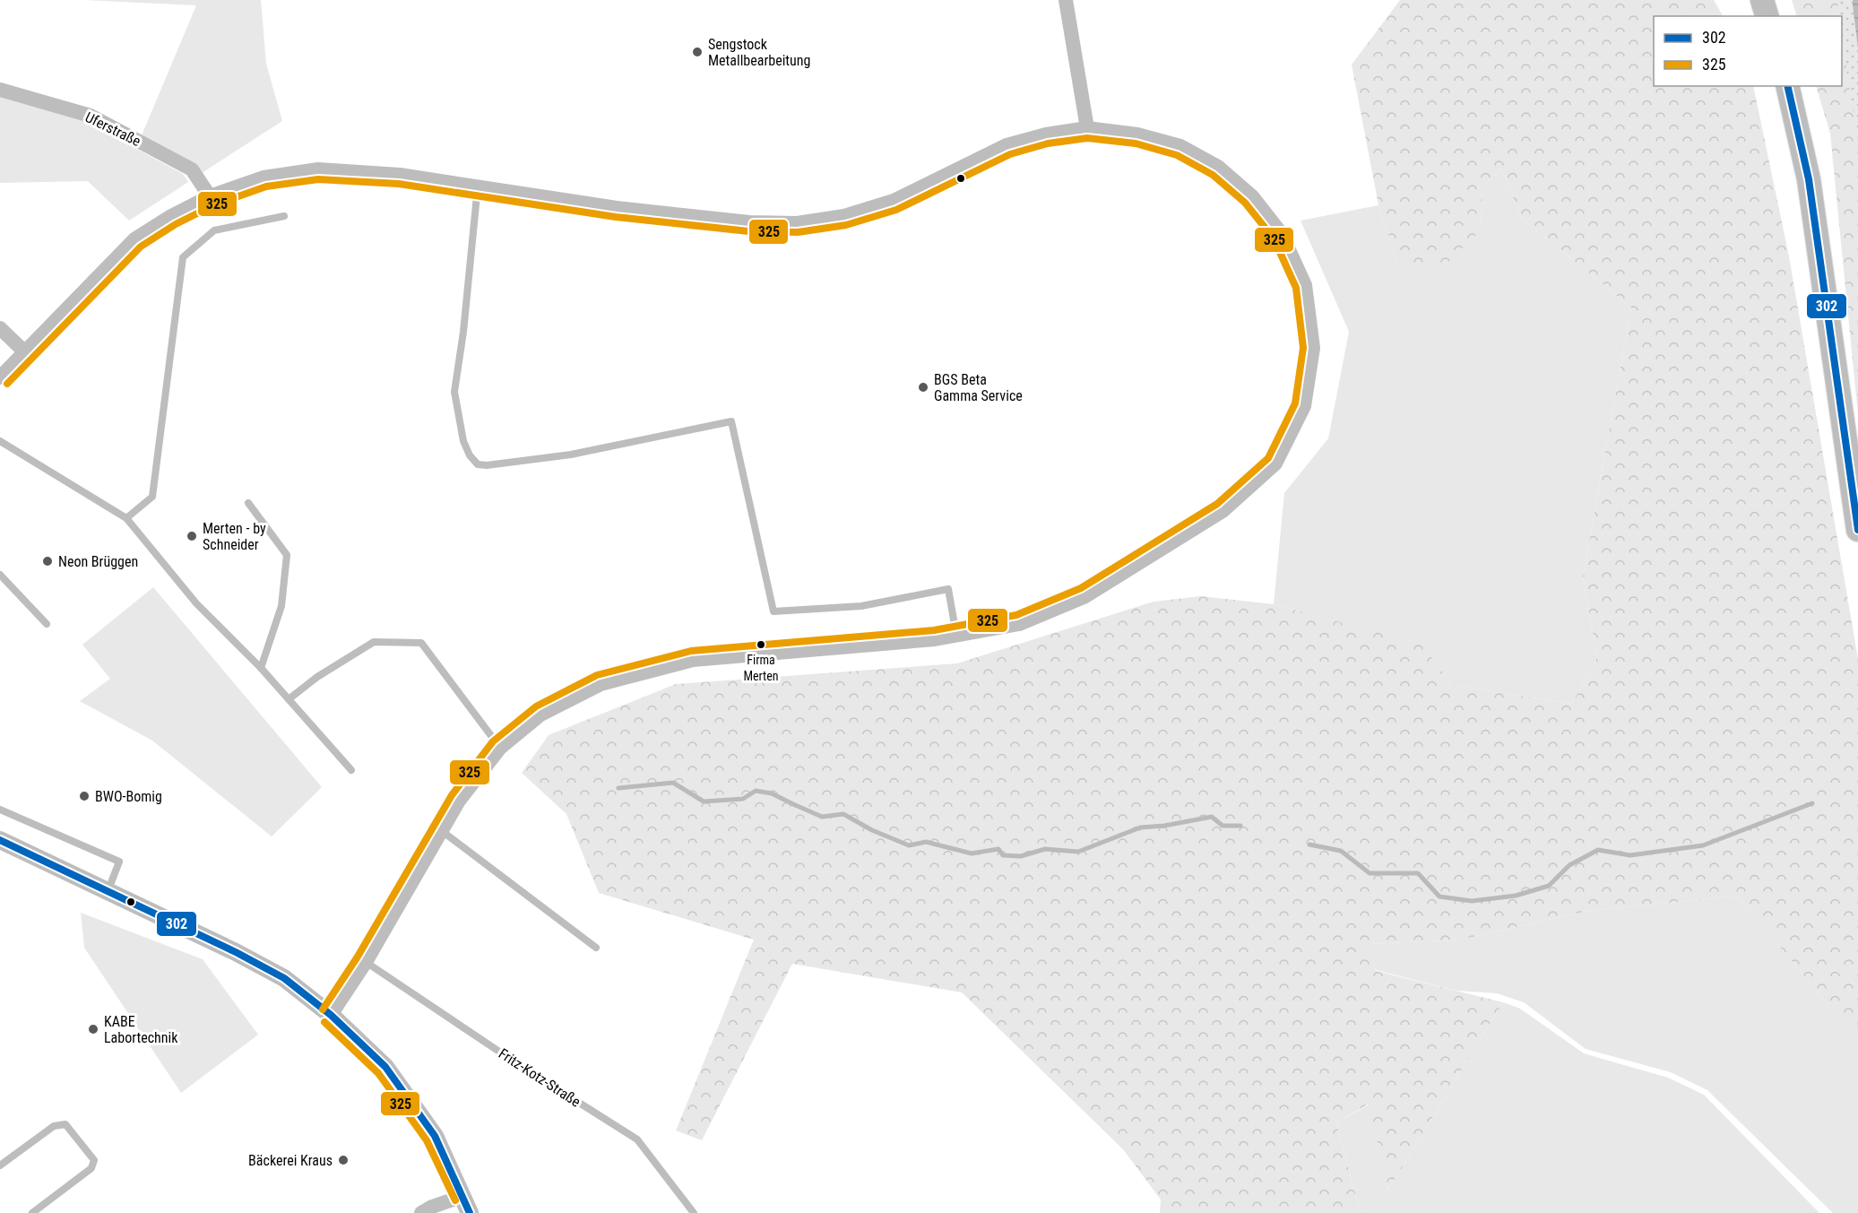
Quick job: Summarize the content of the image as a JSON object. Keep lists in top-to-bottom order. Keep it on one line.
{"streets":{"street":["Uferstraße"],"lane":["Fritz-Kotz-Straße"]},"places":["Sengstock Metallbearbeitung","BGS Beta Gamma Service","Merten - by Schneider","Neon Brüggen","Firma Merten","BWO-Bomig","KABE Labortechnik","Bäckerei Kraus"],"lines":["transit line 302","transit line 325"],"legend":["302","325"]}
